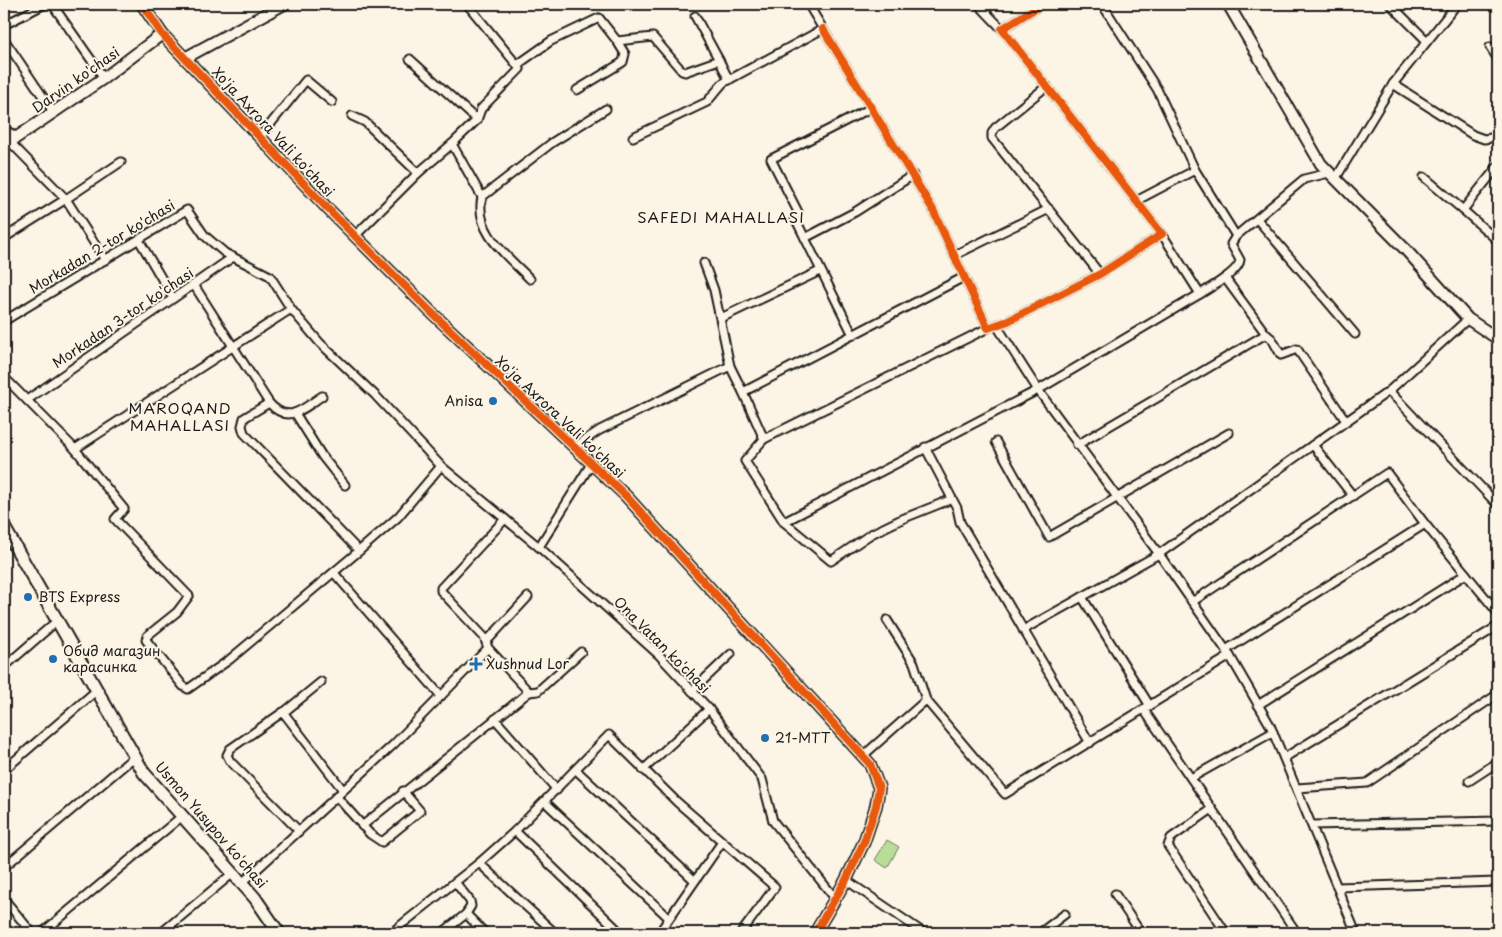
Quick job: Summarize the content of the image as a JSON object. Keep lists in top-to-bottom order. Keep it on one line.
{"streets":{"main road":["Usmon Yusupov ko'chasi"],"street":["Darvin ko'chasi","Xo'ja Axrora Vali ko'chasi","Morkadan 2-tor ko'chasi","Morkadan 3-tor ko'chasi","Ona Vatan ko'chasi"]},"crossings":[["Darvin ko'chasi","Xo'ja Axrora Vali ko'chasi"],["Xo'ja Axrora Vali ko'chasi","Ona Vatan ko'chasi"],["Morkadan 2-tor ko'chasi","Ona Vatan ko'chasi"],["Morkadan 3-tor ko'chasi","Ona Vatan ko'chasi"]],"districts":["SAFEDI MAHALLASI","MAROQAND MAHALLASI"],"places":{"other":["Anisa","BTS Express","Обид магазин карасинка","21-MTT"],"health":["Xushnud Lor"]}}
